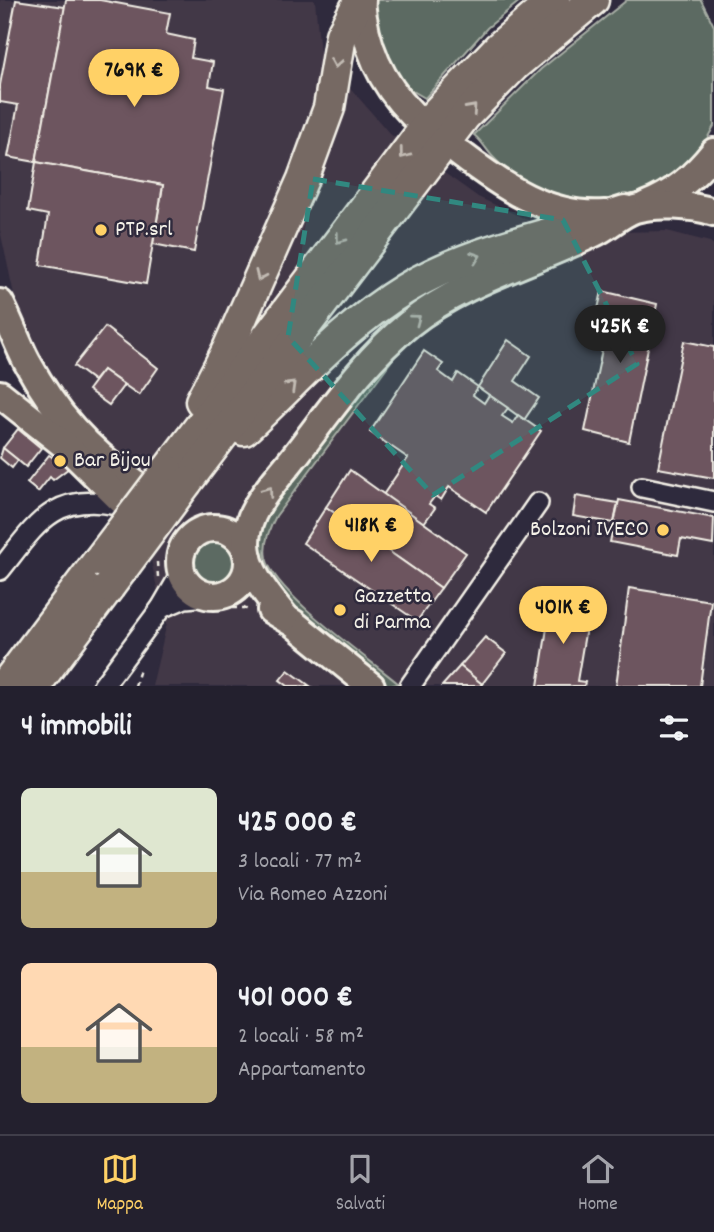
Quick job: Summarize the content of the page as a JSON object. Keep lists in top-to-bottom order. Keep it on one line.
{"places":["PTP.srl","Bar Bijou","Bolzoni IVECO","Gazzetta di Parma"],"page":{"price":["769K €","425K €","418K €","401K €"],"heading":"4 immobili","list":[{"name":"425 000 €","note":"3 locali · 77 m² · Via Romeo Azzoni"},{"name":"401 000 €","note":"2 locali · 58 m² · Appartamento"}],"tabs":["Mappa","Salvati","Home"]}}
